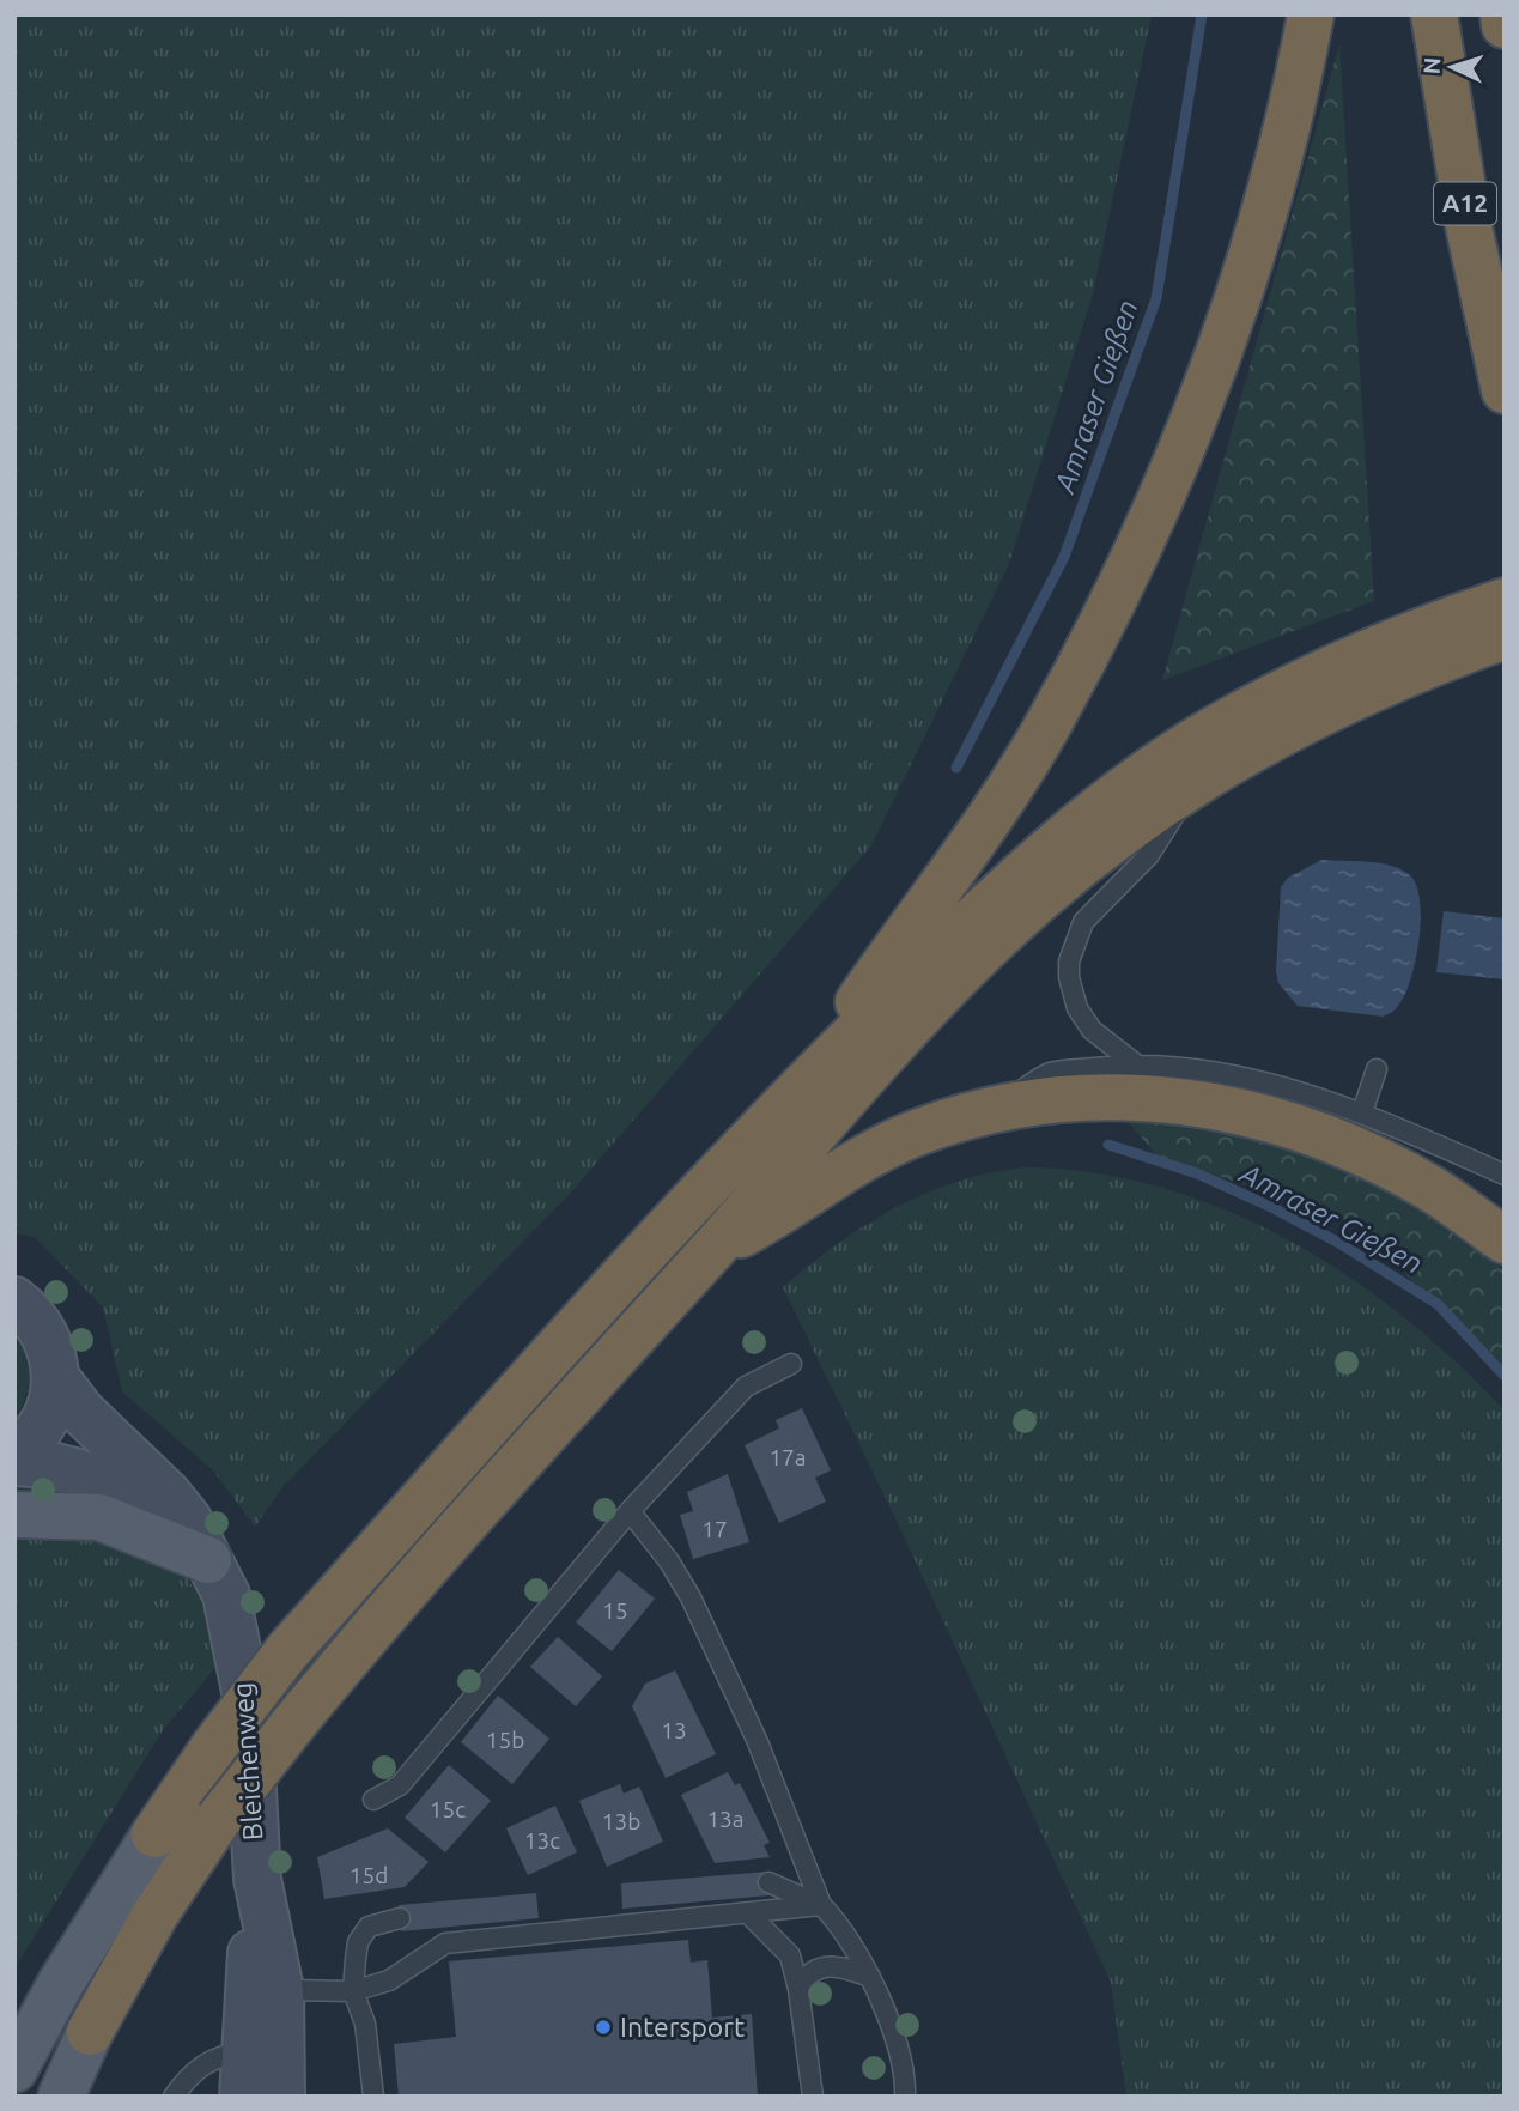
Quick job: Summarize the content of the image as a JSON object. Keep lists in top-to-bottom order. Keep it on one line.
{"streets":{"highway":["A12"],"main road":["Bleichenweg"]},"water":["Amraser Gießen"],"places":["Intersport"],"house_numbers":["17a","17","15","13","15b","15c","13a","13b","13c","15d"],"north":"left"}
